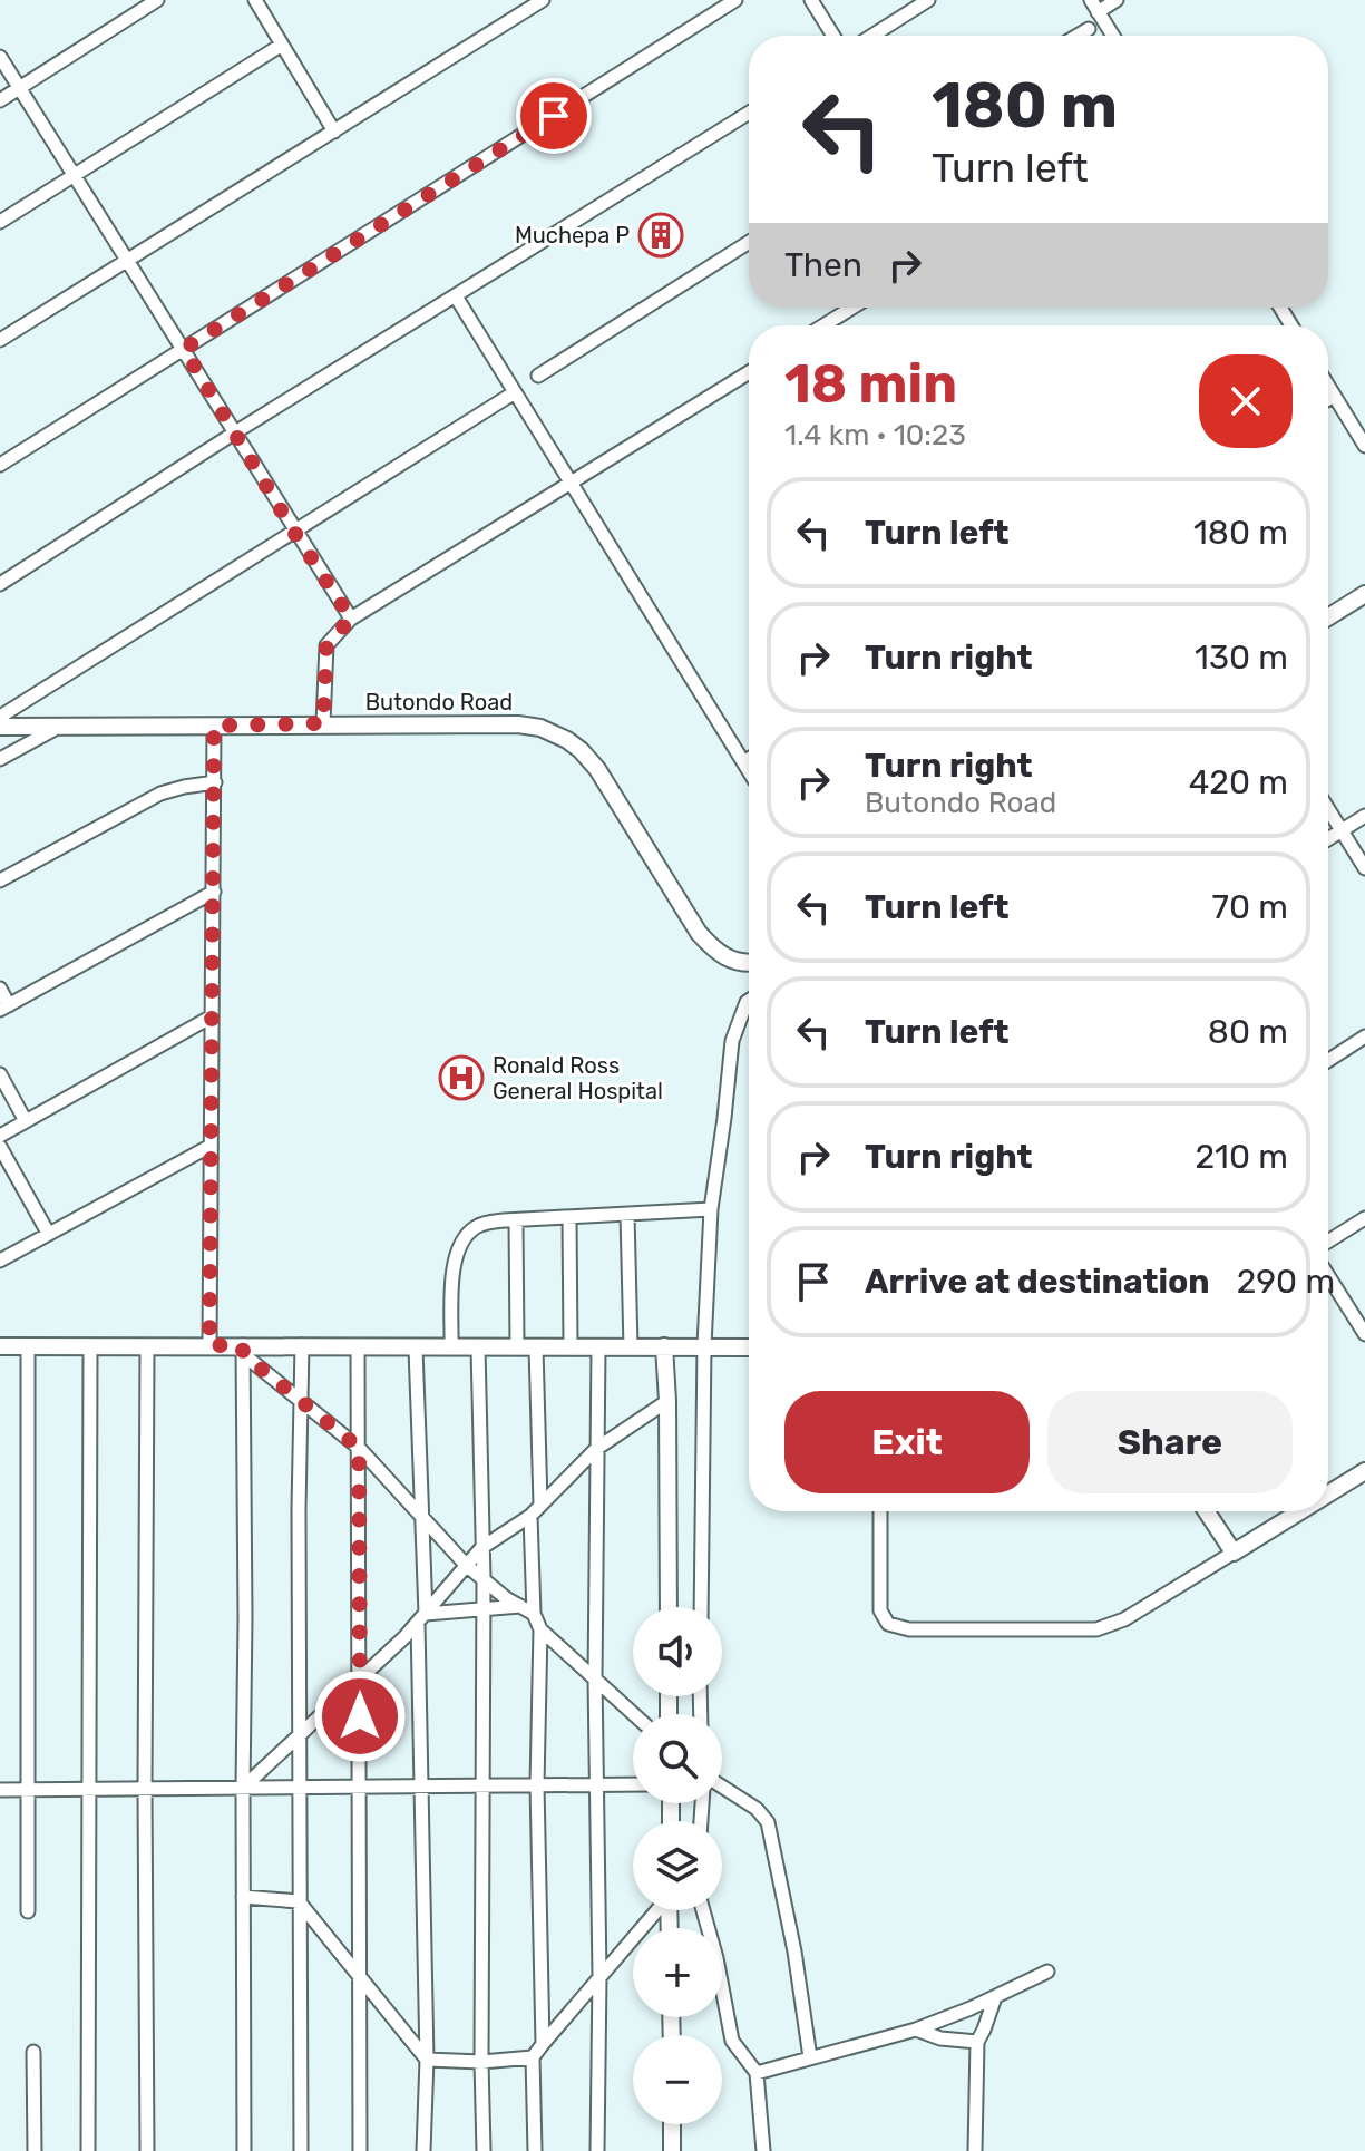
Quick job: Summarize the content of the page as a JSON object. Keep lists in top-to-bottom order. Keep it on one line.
{"streets":{"street":["Butondo Road"]},"places":{"building":["Muchepa P"],"hospital":["Ronald Ross General Hospital"]},"page":{"turn":["180 m","Turn left"],"then":"Then","heading":["18 min","1.4 km · 10:23"],"list":[{"name":"Turn left","value":"180 m"},{"name":"Turn right","value":"130 m"},{"name":"Turn right","note":"Butondo Road","value":"420 m"},{"name":"Turn left","value":"70 m"},{"name":"Turn left","value":"80 m"},{"name":"Turn right","value":"210 m"},{"name":"Arrive at destination","value":"290 m"}],"buttons":["Exit","Share"],"map_buttons":["+","−"]}}
